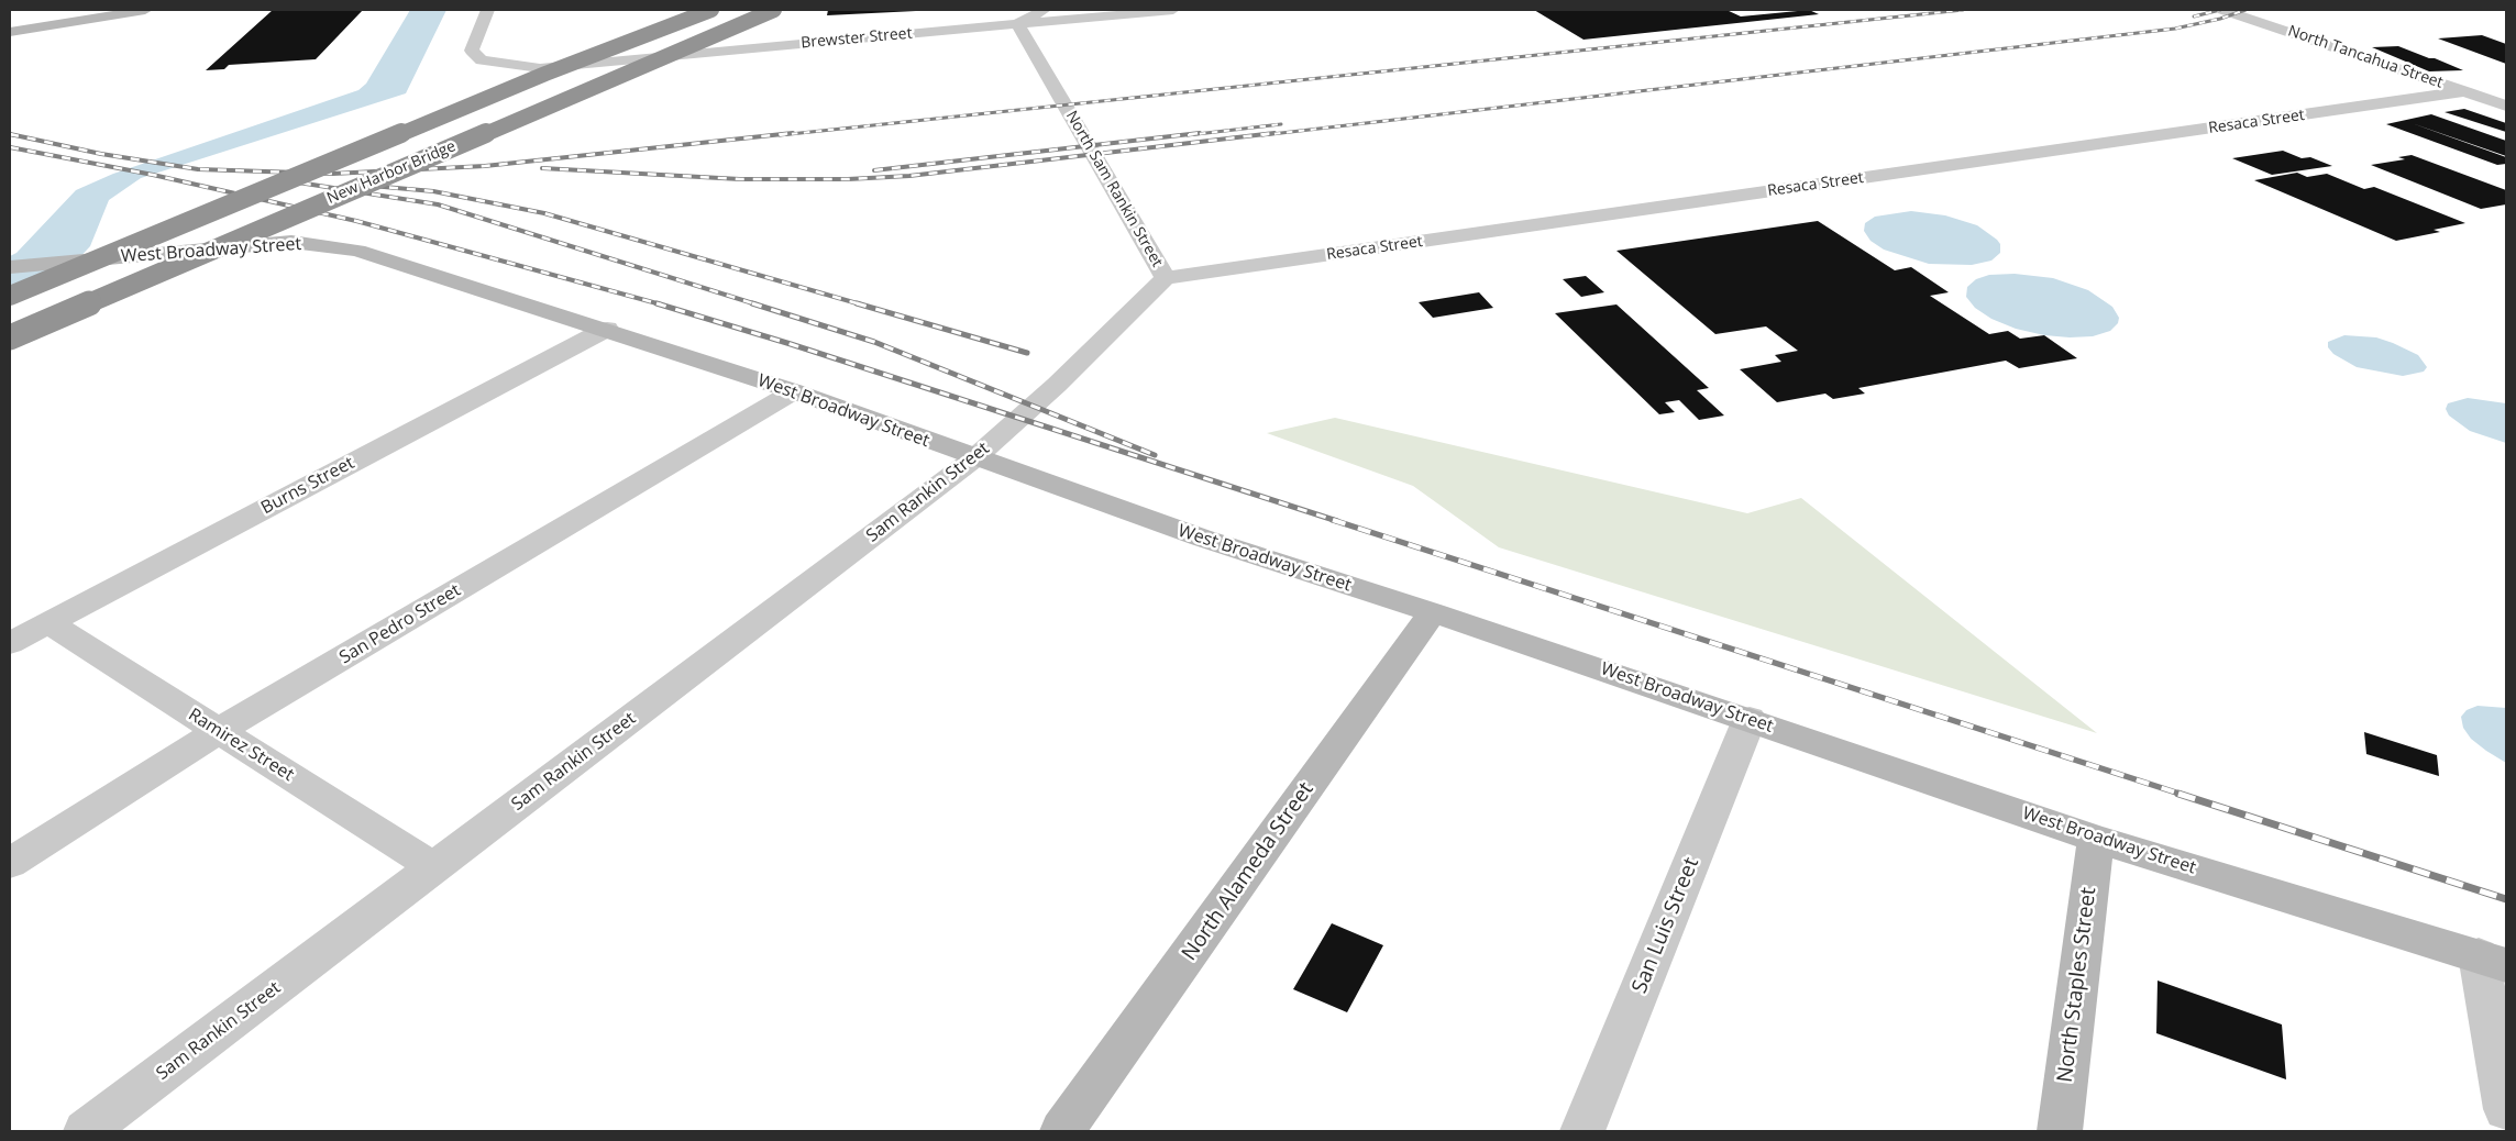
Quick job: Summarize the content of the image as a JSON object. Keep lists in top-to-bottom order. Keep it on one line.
{"streets":{"highway":["New Harbor Bridge"],"street":["Brewster Street","North Tancahua Street","Resaca Street","North Sam Rankin Street","West Broadway Street","Burns Street","Sam Rankin Street","San Pedro Street","Ramirez Street","North Alameda Street","San Luis Street","North Staples Street"]},"crossings":[["Brewster Street","North Sam Rankin Street"],["North Tancahua Street","Resaca Street"],["Resaca Street","North Sam Rankin Street"],["North Sam Rankin Street","Sam Rankin Street"],["West Broadway Street","Burns Street"],["West Broadway Street","Sam Rankin Street"],["West Broadway Street","San Pedro Street"],["West Broadway Street","North Alameda Street"],["West Broadway Street","San Luis Street"],["West Broadway Street","North Staples Street"],["Burns Street","Ramirez Street"],["Sam Rankin Street","Ramirez Street"],["San Pedro Street","Ramirez Street"]]}
